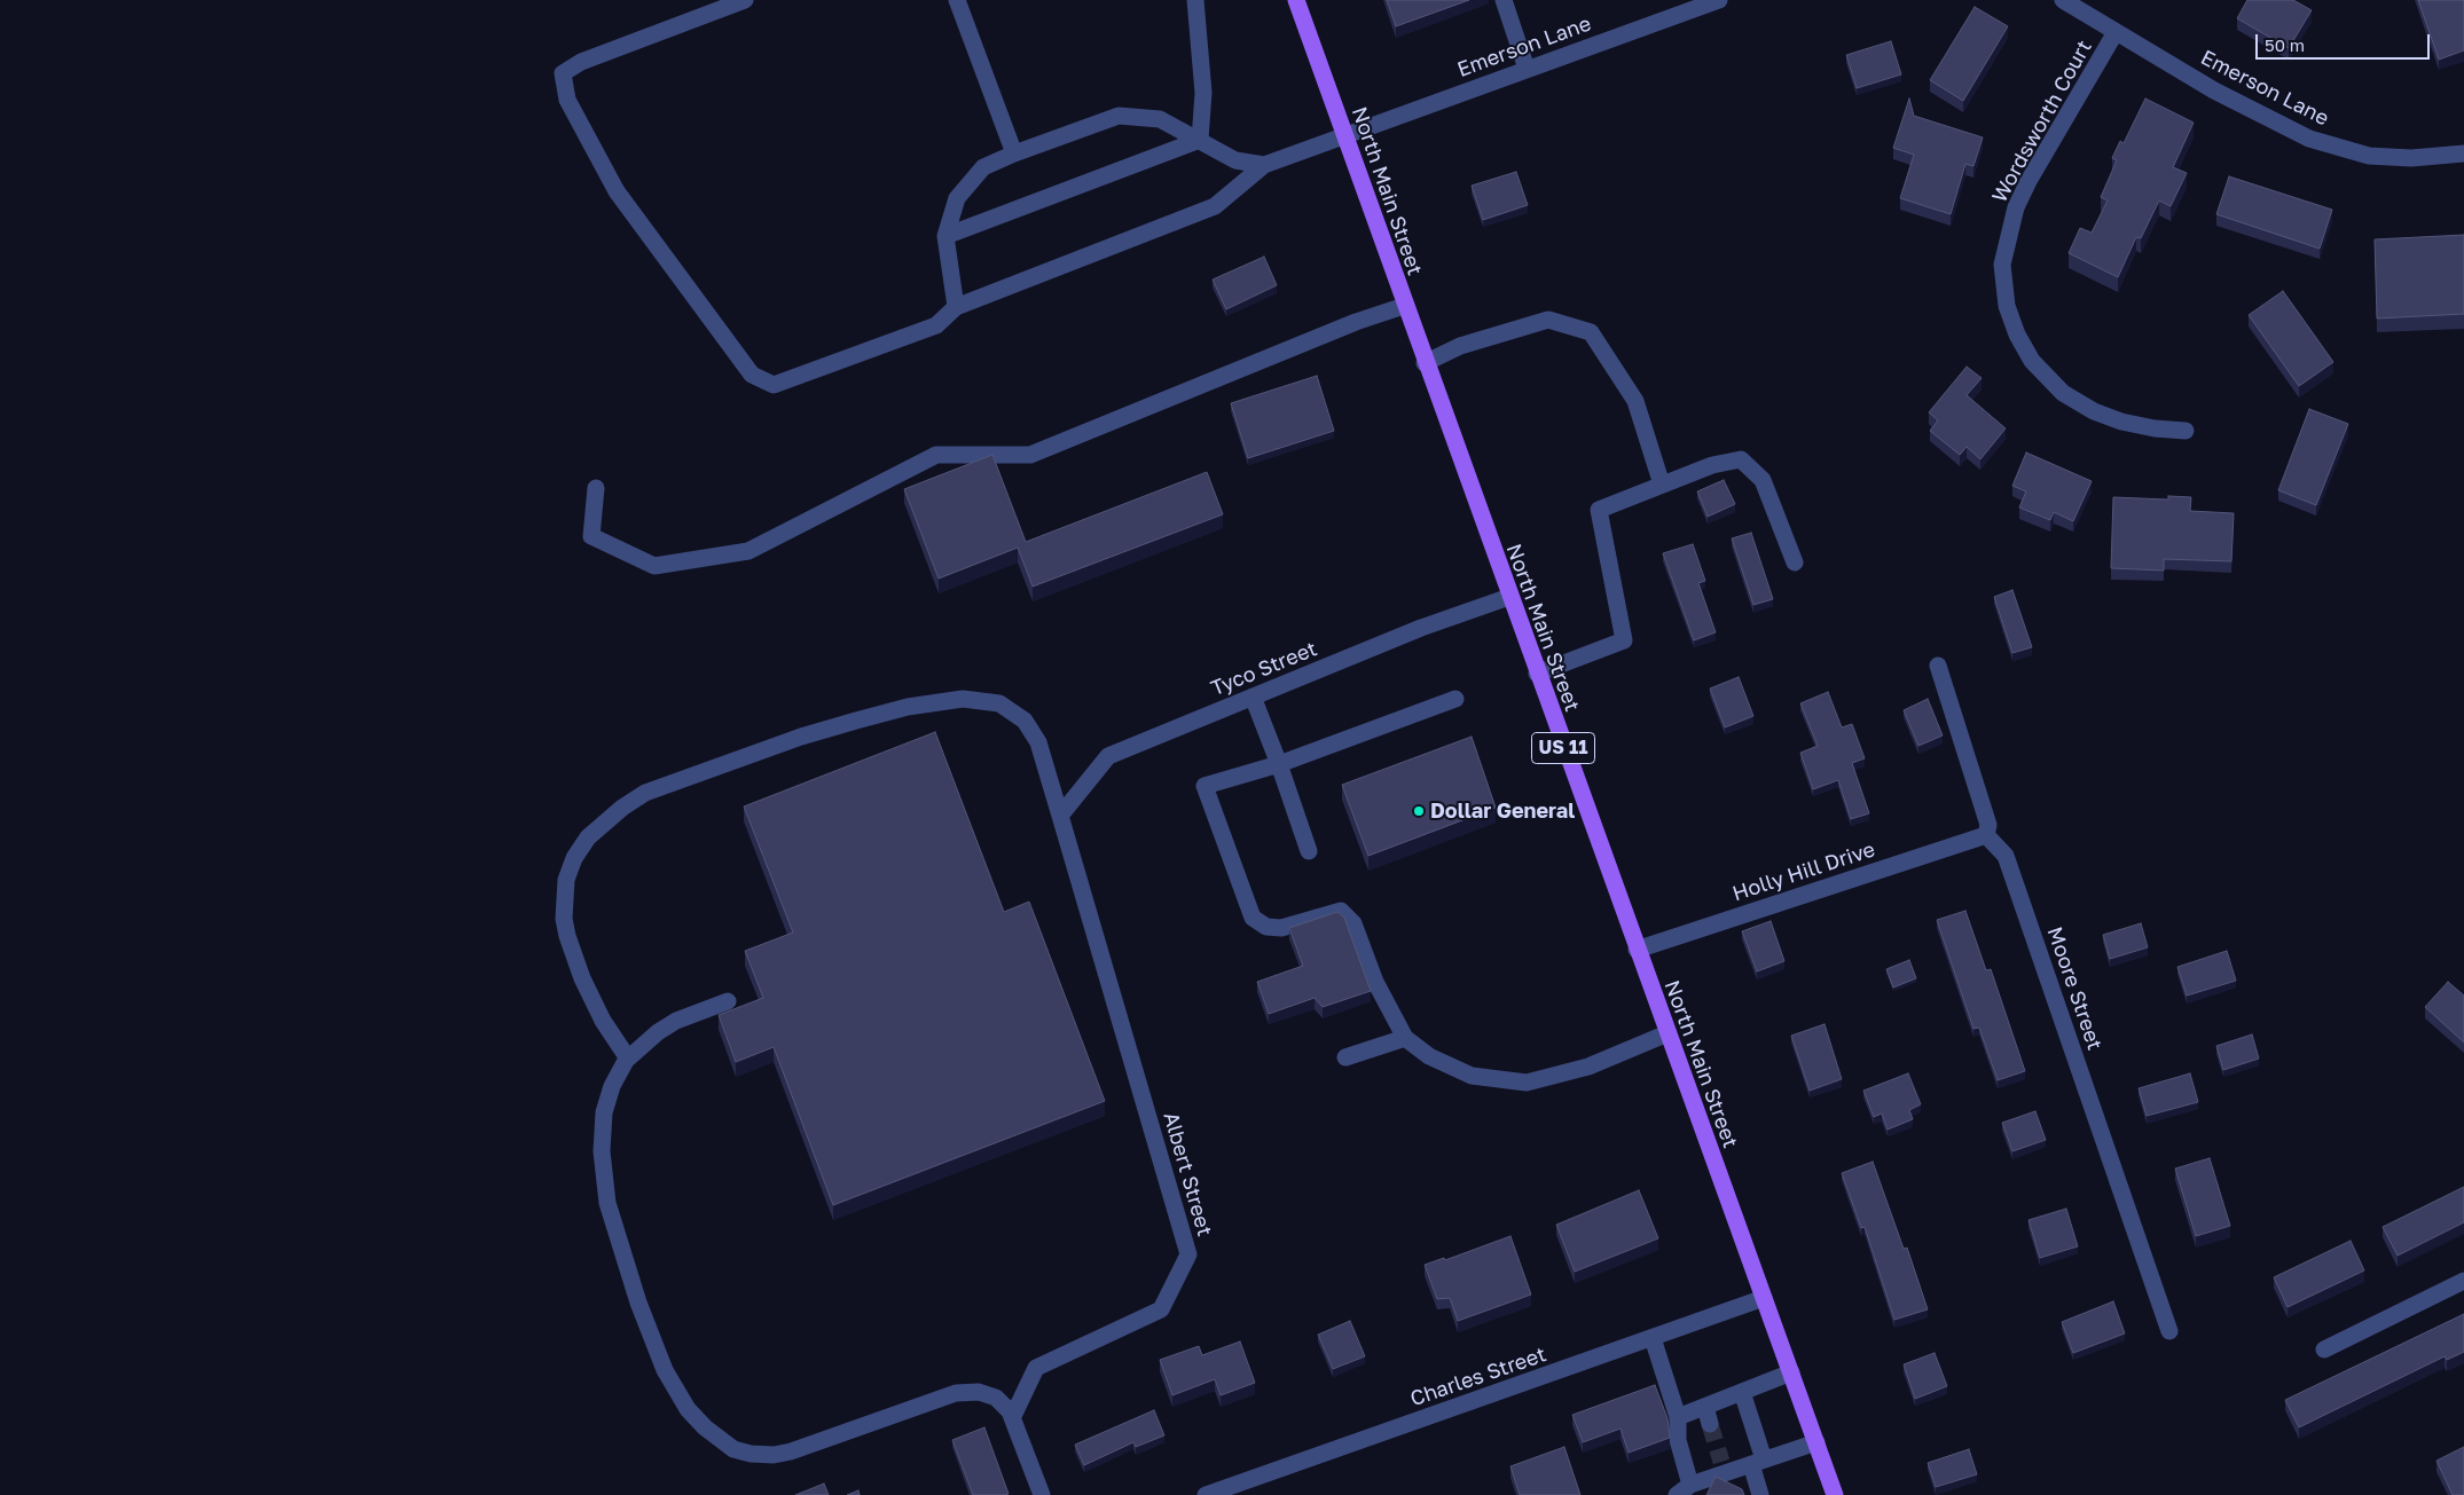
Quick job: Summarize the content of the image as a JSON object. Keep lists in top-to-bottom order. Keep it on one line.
{"streets":{"main road":["North Main Street","US 11"],"street":["Emerson Lane","Wordsworth Court","Tyco Street","Holly Hill Drive","Moore Street","Albert Street","Charles Street"]},"crossings":[["Emerson Lane","Wordsworth Court"],["Emerson Lane","North Main Street"],["North Main Street","Tyco Street"],["North Main Street","Holly Hill Drive"],["North Main Street","Charles Street"],["Tyco Street","Albert Street"],["Holly Hill Drive","Moore Street"]],"places":["Dollar General"],"scale_bar":"50 m"}
